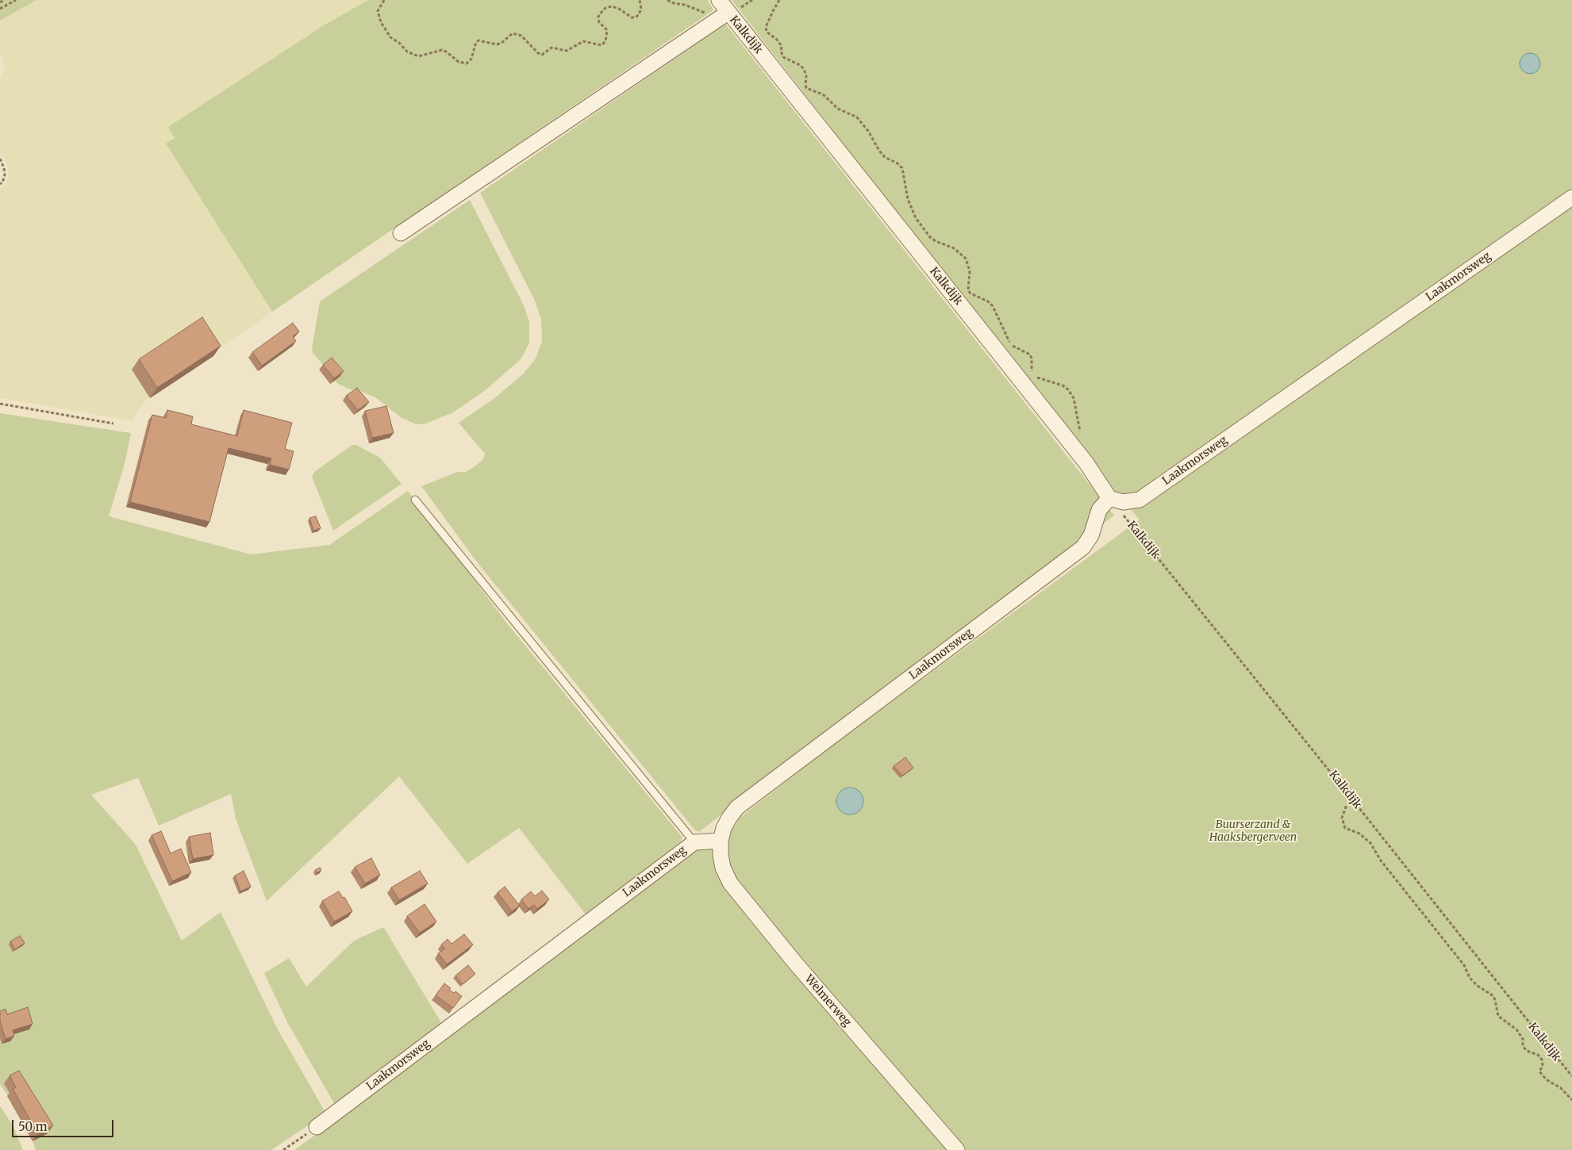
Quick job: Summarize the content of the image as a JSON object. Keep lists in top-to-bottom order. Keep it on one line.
{"streets":{"street":["Kalkdijk","Laakmorsweg","Welmerweg"]},"crossings":[["Kalkdijk","Laakmorsweg"],["Laakmorsweg","Welmerweg"]],"parks":["Buurserzand & Haaksbergerveen"],"scale_bar":"50 m"}
